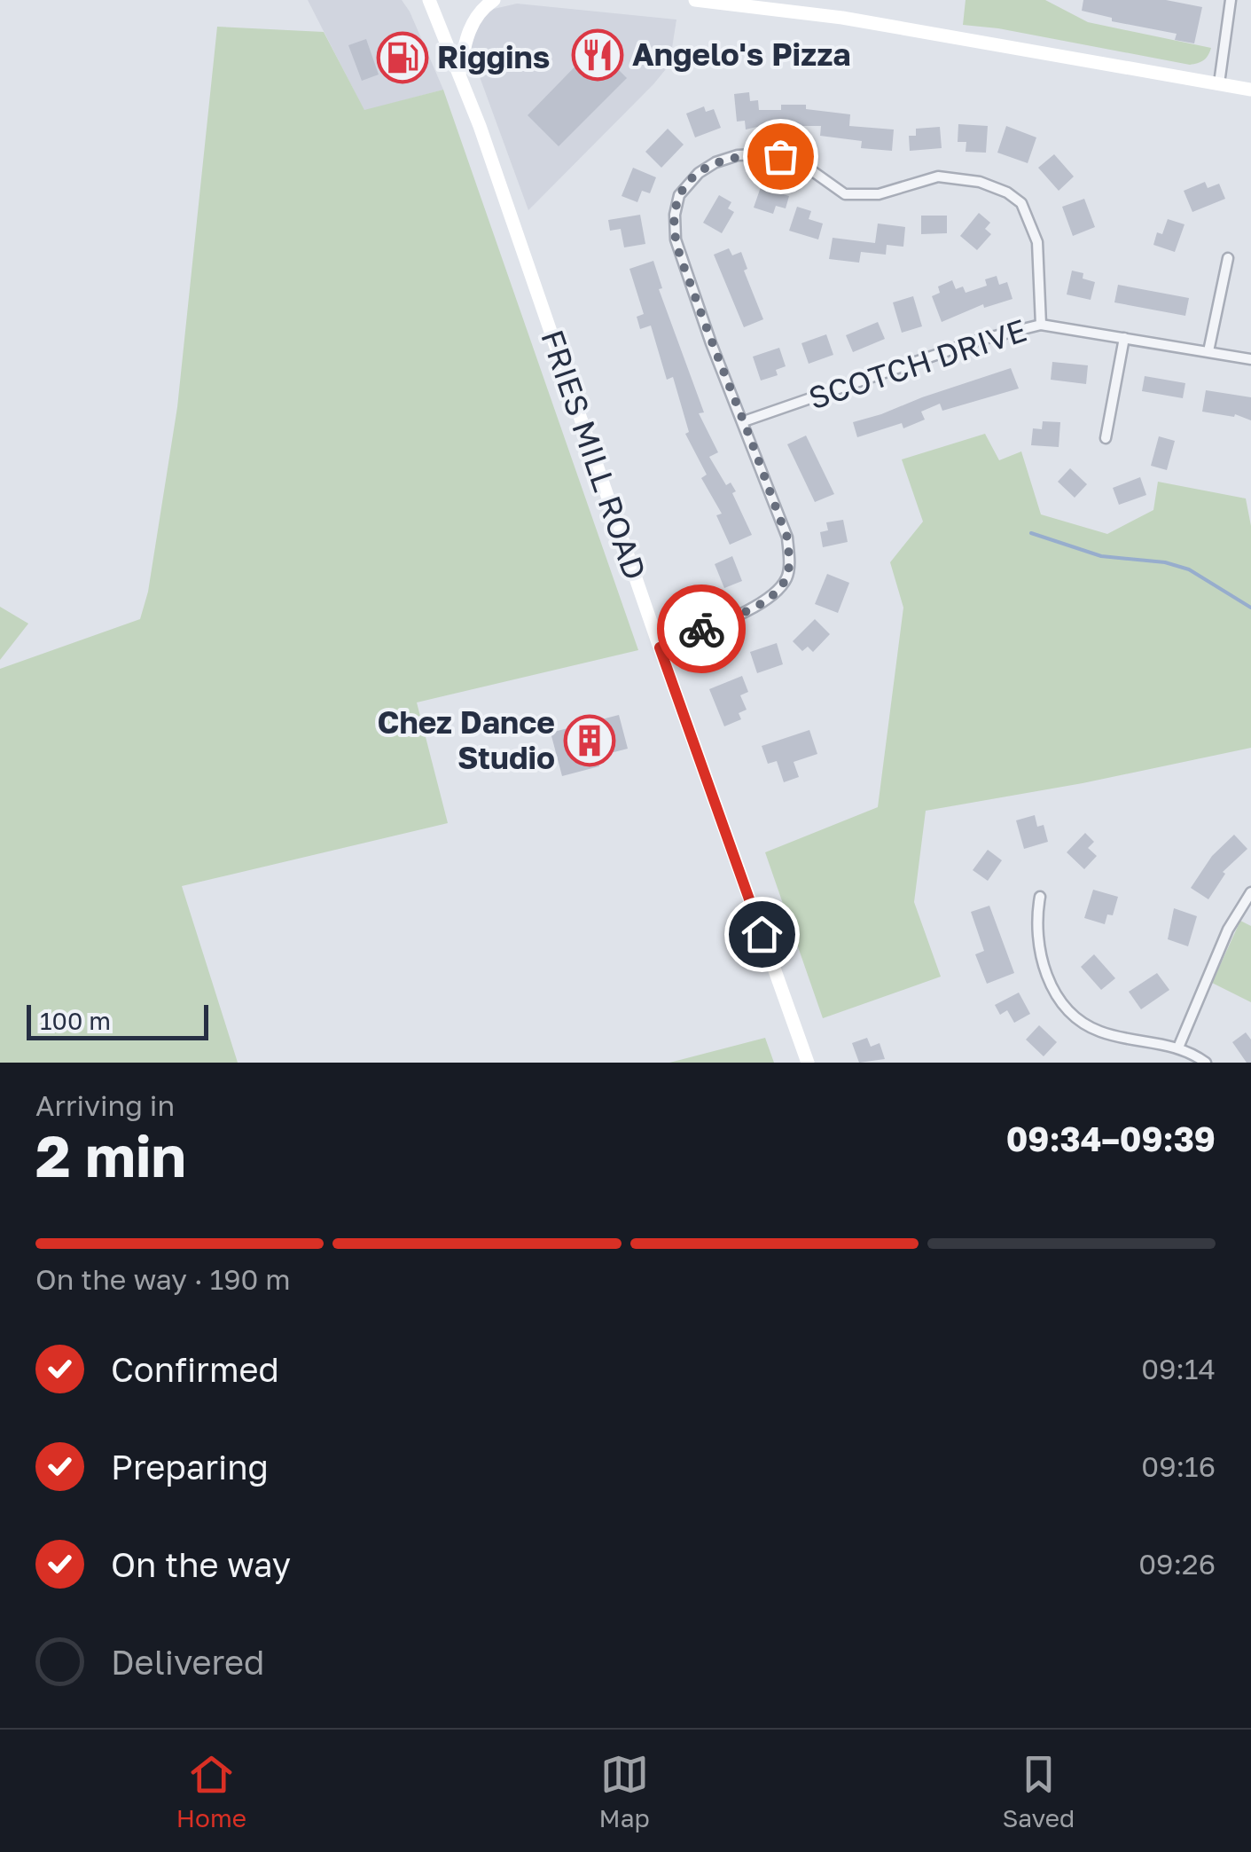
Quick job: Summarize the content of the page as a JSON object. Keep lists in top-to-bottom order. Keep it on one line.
{"streets":{"main road":["FRIES MILL ROAD"],"street":["SCOTCH DRIVE"]},"places":{"restaurant":["Angelo's Pizza"],"fuel station":["Riggins"],"building":["Chez Dance Studio"]},"scale_bar":"100 m","page":{"scale":"100 m","heading":["2 min","Arriving in","09:34–09:39"],"bar":"On the way · 190 m","list":[["Confirmed","09:14"],["Preparing","09:16"],["On the way","09:26"],"Delivered"],"tabs":["Home","Map","Saved"]}}
